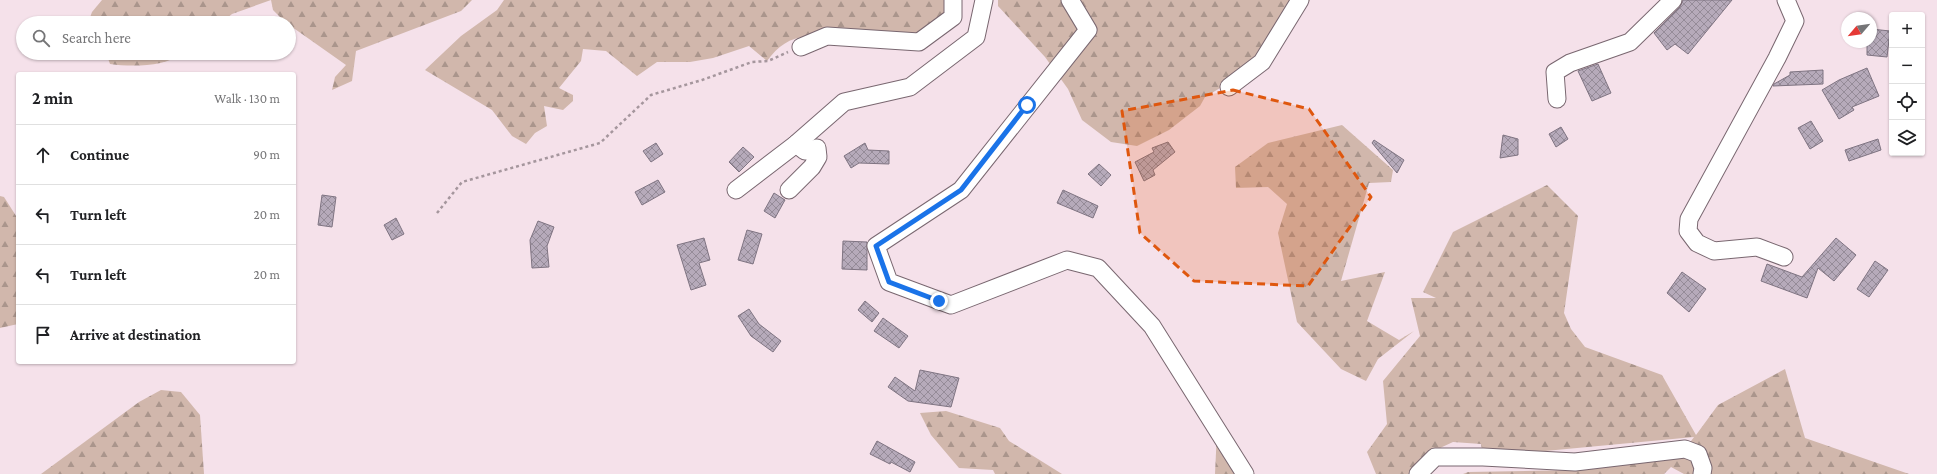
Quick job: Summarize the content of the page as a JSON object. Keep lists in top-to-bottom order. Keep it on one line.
{"north":"bottom left","page":{"map_buttons":["+","−"],"search":"Search here","heading":["2 min","Walk · 130 m"],"list":[["Continue","90 m"],["Turn left","20 m"],["Turn left","20 m"],"Arrive at destination"]}}
